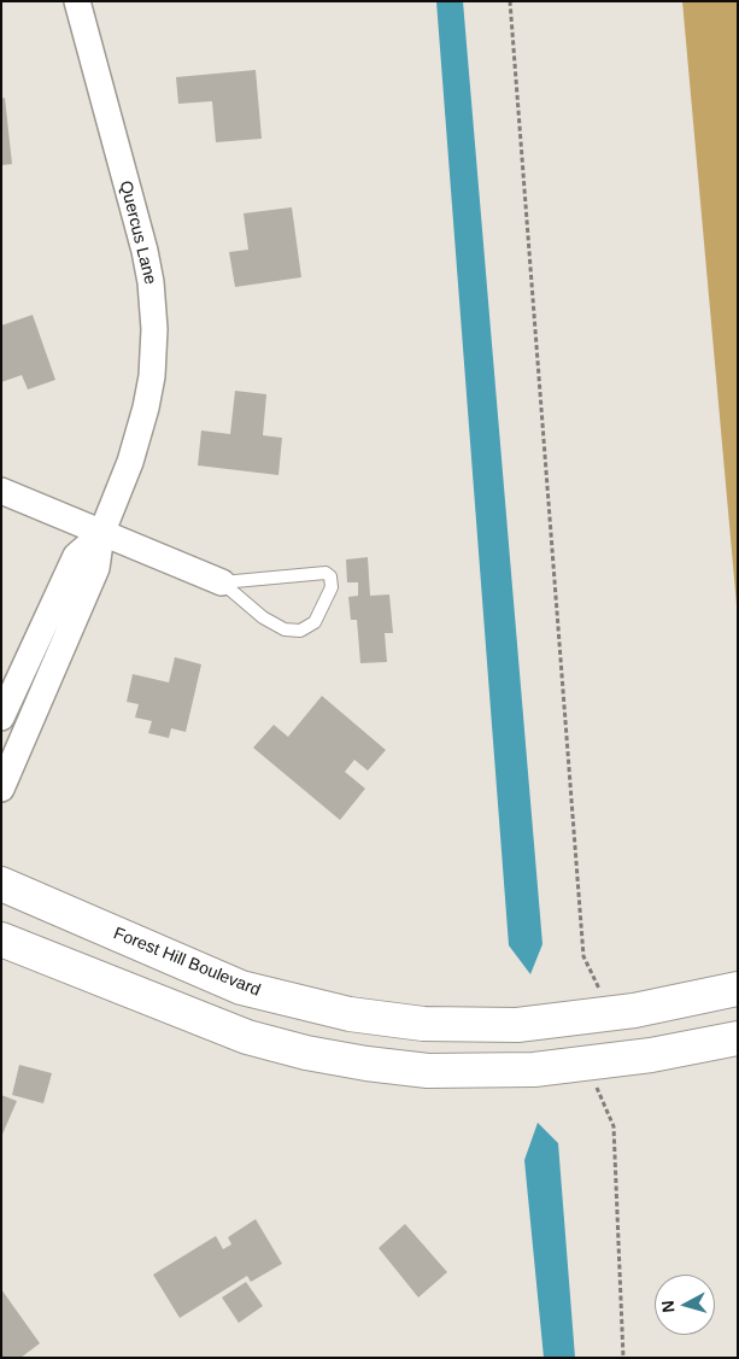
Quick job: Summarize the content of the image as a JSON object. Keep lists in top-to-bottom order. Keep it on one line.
{"streets":{"main road":["Forest Hill Boulevard"],"street":["Quercus Lane"]},"north":"left"}
